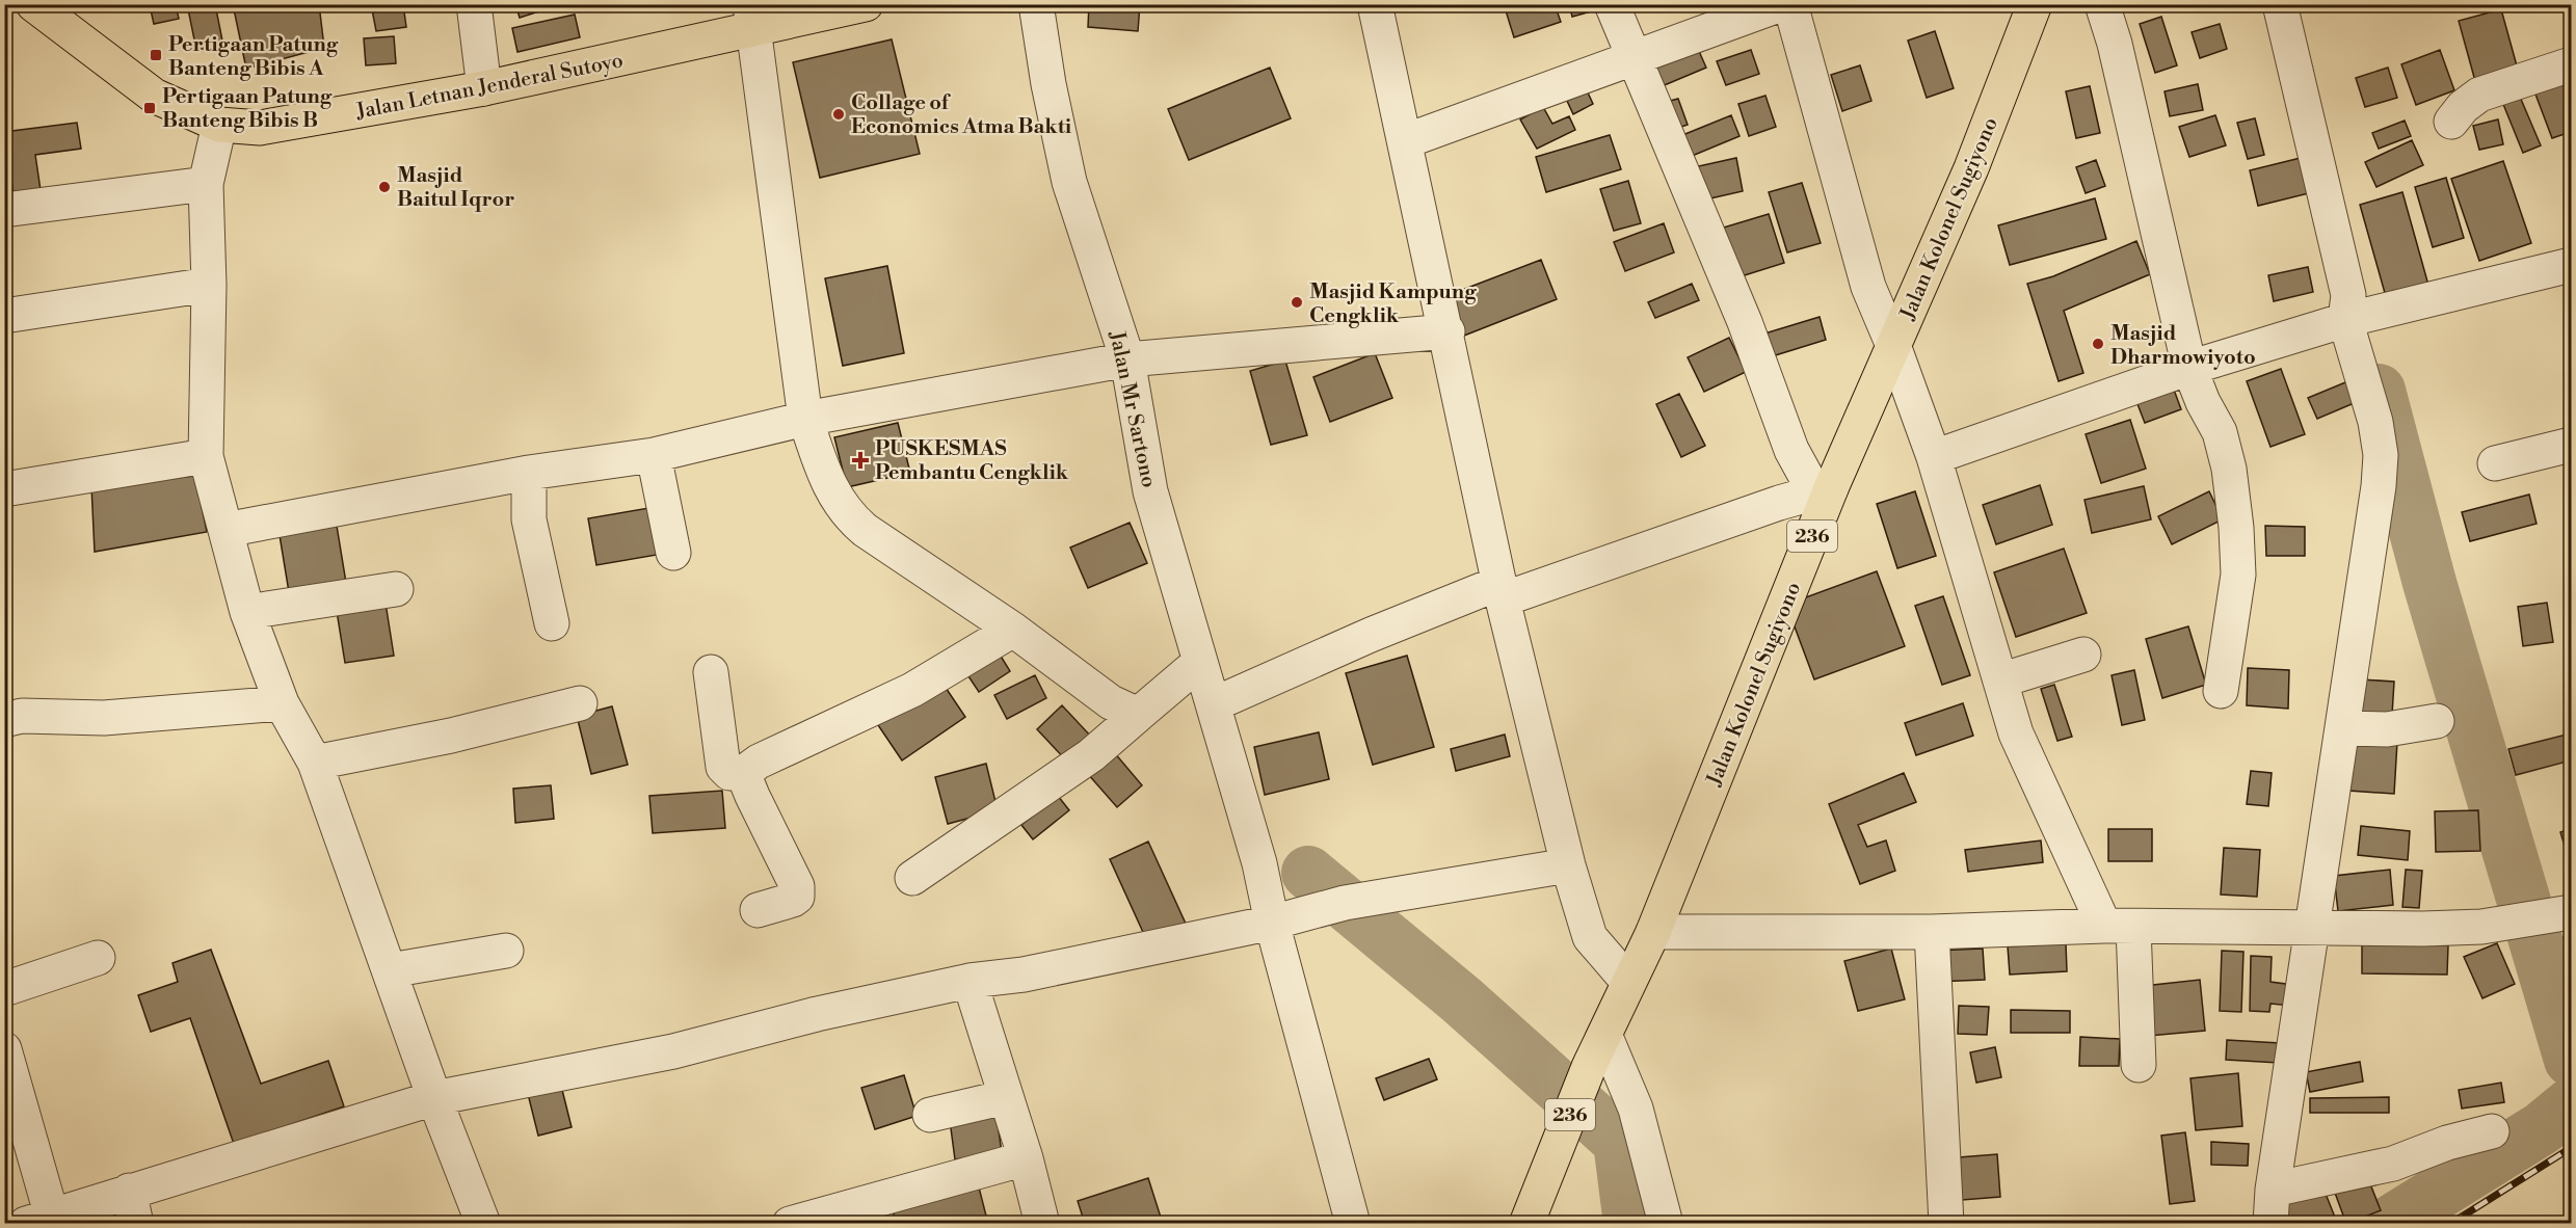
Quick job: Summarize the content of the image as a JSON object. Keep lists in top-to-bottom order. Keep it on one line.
{"streets":{"main road":["Jalan Letnan Jenderal Sutoyo","Jalan Kolonel Sugiyono","236"],"street":["Jalan Mr Sartono"]},"places":{"transit":["Pertigaan Patung Banteng Bibis A","Pertigaan Patung Banteng Bibis B"],"other":["Collage of Economics Atma Bakti","Masjid Baitul Iqror","Masjid Kampung Cengklik","Masjid Dharmowiyoto"],"health":["PUSKESMAS Pembantu Cengklik"]}}
